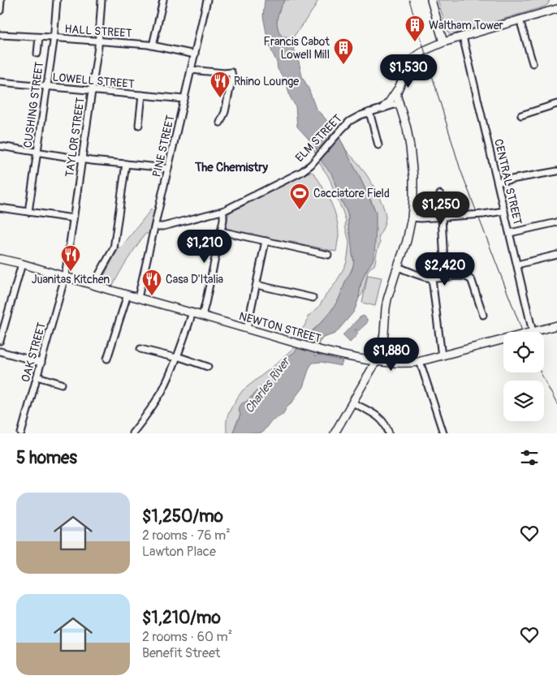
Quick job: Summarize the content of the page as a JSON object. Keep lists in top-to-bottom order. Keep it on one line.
{"streets":{"main road":["NEWTON STREET"],"street":["HALL STREET","LOWELL STREET","CUSHING STREET","TAYLOR STREET","ELM STREET","PINE STREET","CENTRAL STREET","OAK STREET"]},"crossings":[["HALL STREET","CUSHING STREET"],["HALL STREET","TAYLOR STREET"],["HALL STREET","PINE STREET"],["LOWELL STREET","CUSHING STREET"],["LOWELL STREET","TAYLOR STREET"],["LOWELL STREET","PINE STREET"],["TAYLOR STREET","NEWTON STREET"],["TAYLOR STREET","OAK STREET"],["ELM STREET","PINE STREET"],["PINE STREET","NEWTON STREET"],["NEWTON STREET","OAK STREET"]],"districts":["The Chemistry"],"water":["Charles River"],"places":{"building":["Waltham Tower","Francis Cabot Lowell Mill"],"restaurant":["Rhino Lounge","Juanitas Kitchen","Casa D'Italia"],"sports":["Cacciatore Field"]},"page":{"price":["$1,530","$1,250","$1,210","$2,420","$1,880"],"heading":"5 homes","list":[{"name":"$1,250/mo","note":"2 rooms · 76 m² · Lawton Place"},{"name":"$1,210/mo","note":"2 rooms · 60 m² · Benefit Street"}]}}
